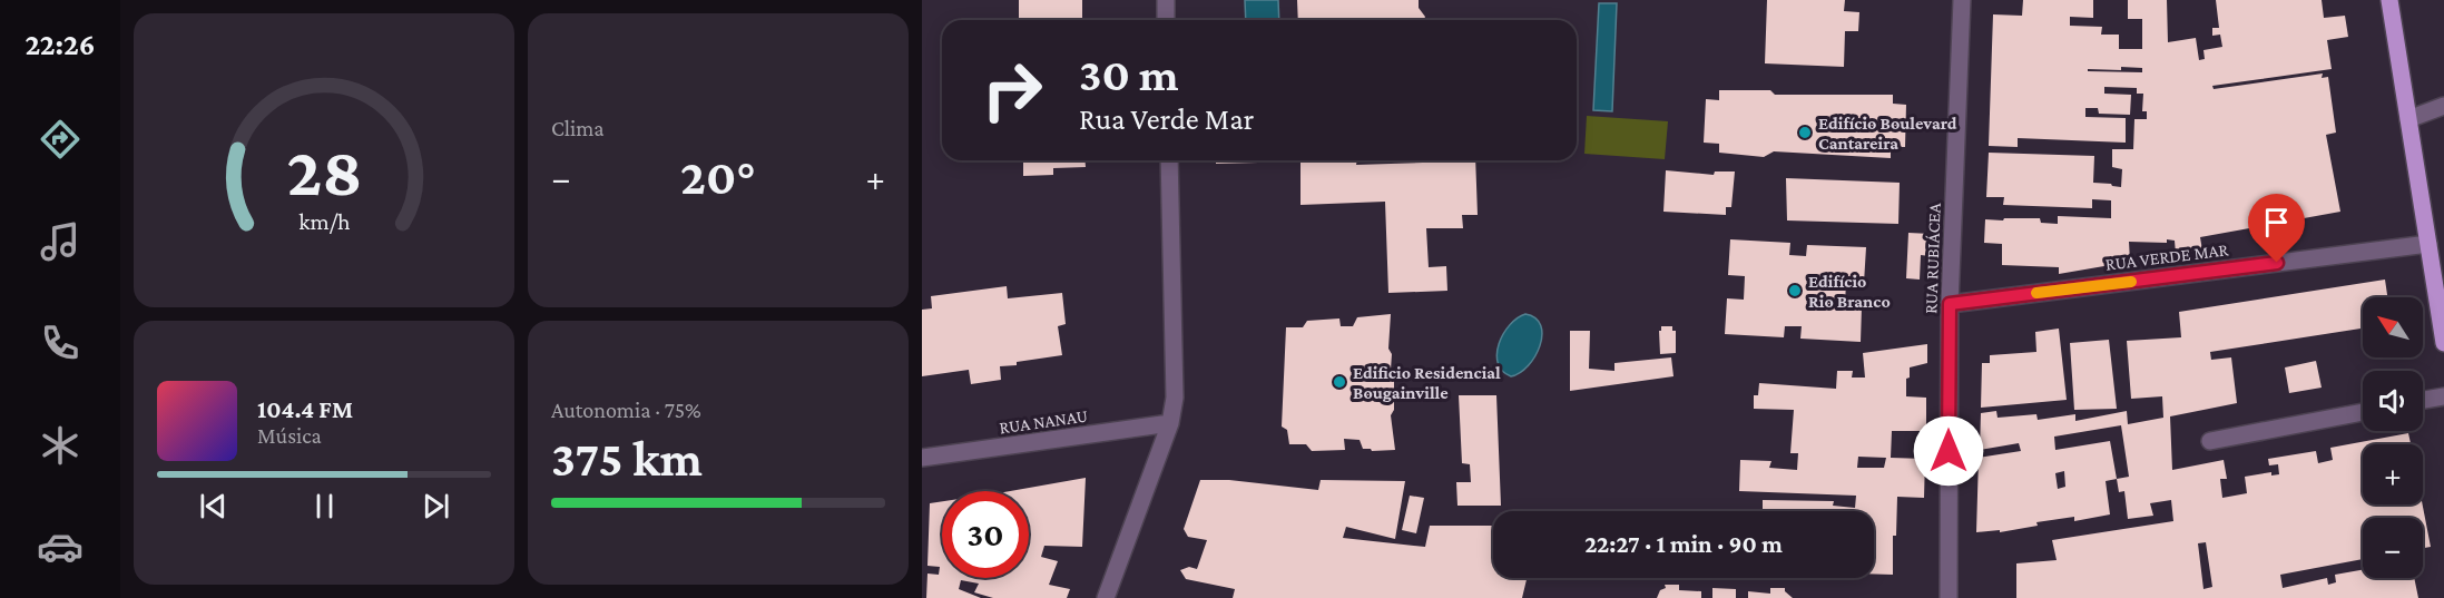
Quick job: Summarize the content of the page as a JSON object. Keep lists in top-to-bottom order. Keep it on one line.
{"streets":{"street":["RUA VERDE MAR","RUA RUBIÁCEA","RUA NANAU"]},"crossings":[["RUA VERDE MAR","RUA RUBIÁCEA"]],"places":["Edifício Boulevard Cantareira","Edifício Rio Branco","Edificio Residencial Bougainville"],"north":"top left","page":{"tabs":"22:26","tile":["Clima",["Autonomia · 75%","375 km"]],"turn":["30 m","Rua Verde Mar"],"heat":["−","20°","+"],"map_buttons":["+","−"],"song":["104.4 FM","Música"],"limit":"30","trip":"22:27 · 1 min · 90 m","gauge":["28","km/h"]}}
